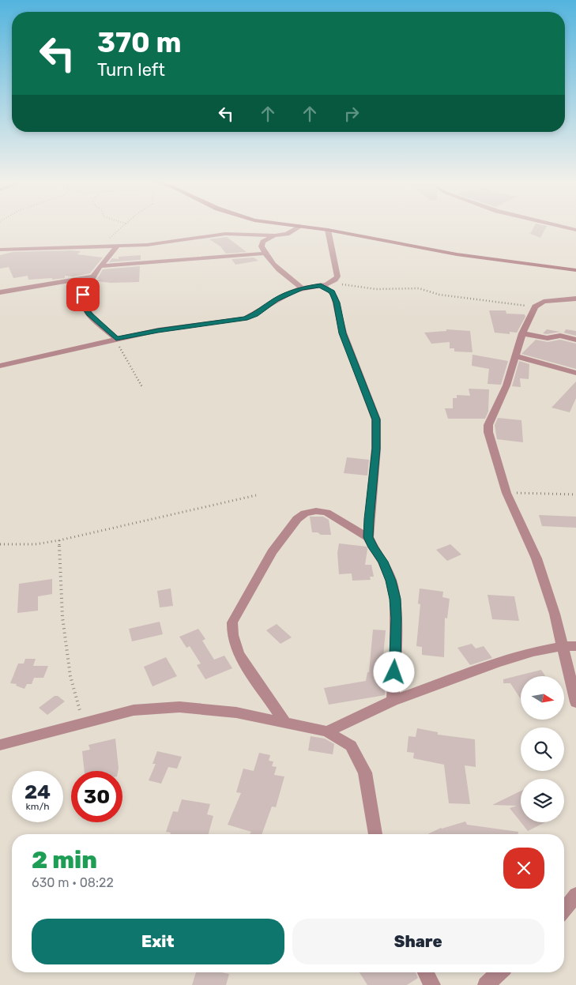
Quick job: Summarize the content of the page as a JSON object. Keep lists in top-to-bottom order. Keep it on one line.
{"north":"right","page":{"turn":["370 m","Turn left"],"speed":"24 km/h","limit":"30","heading":["2 min","630 m · 08:22"],"buttons":["Exit","Share"]}}
